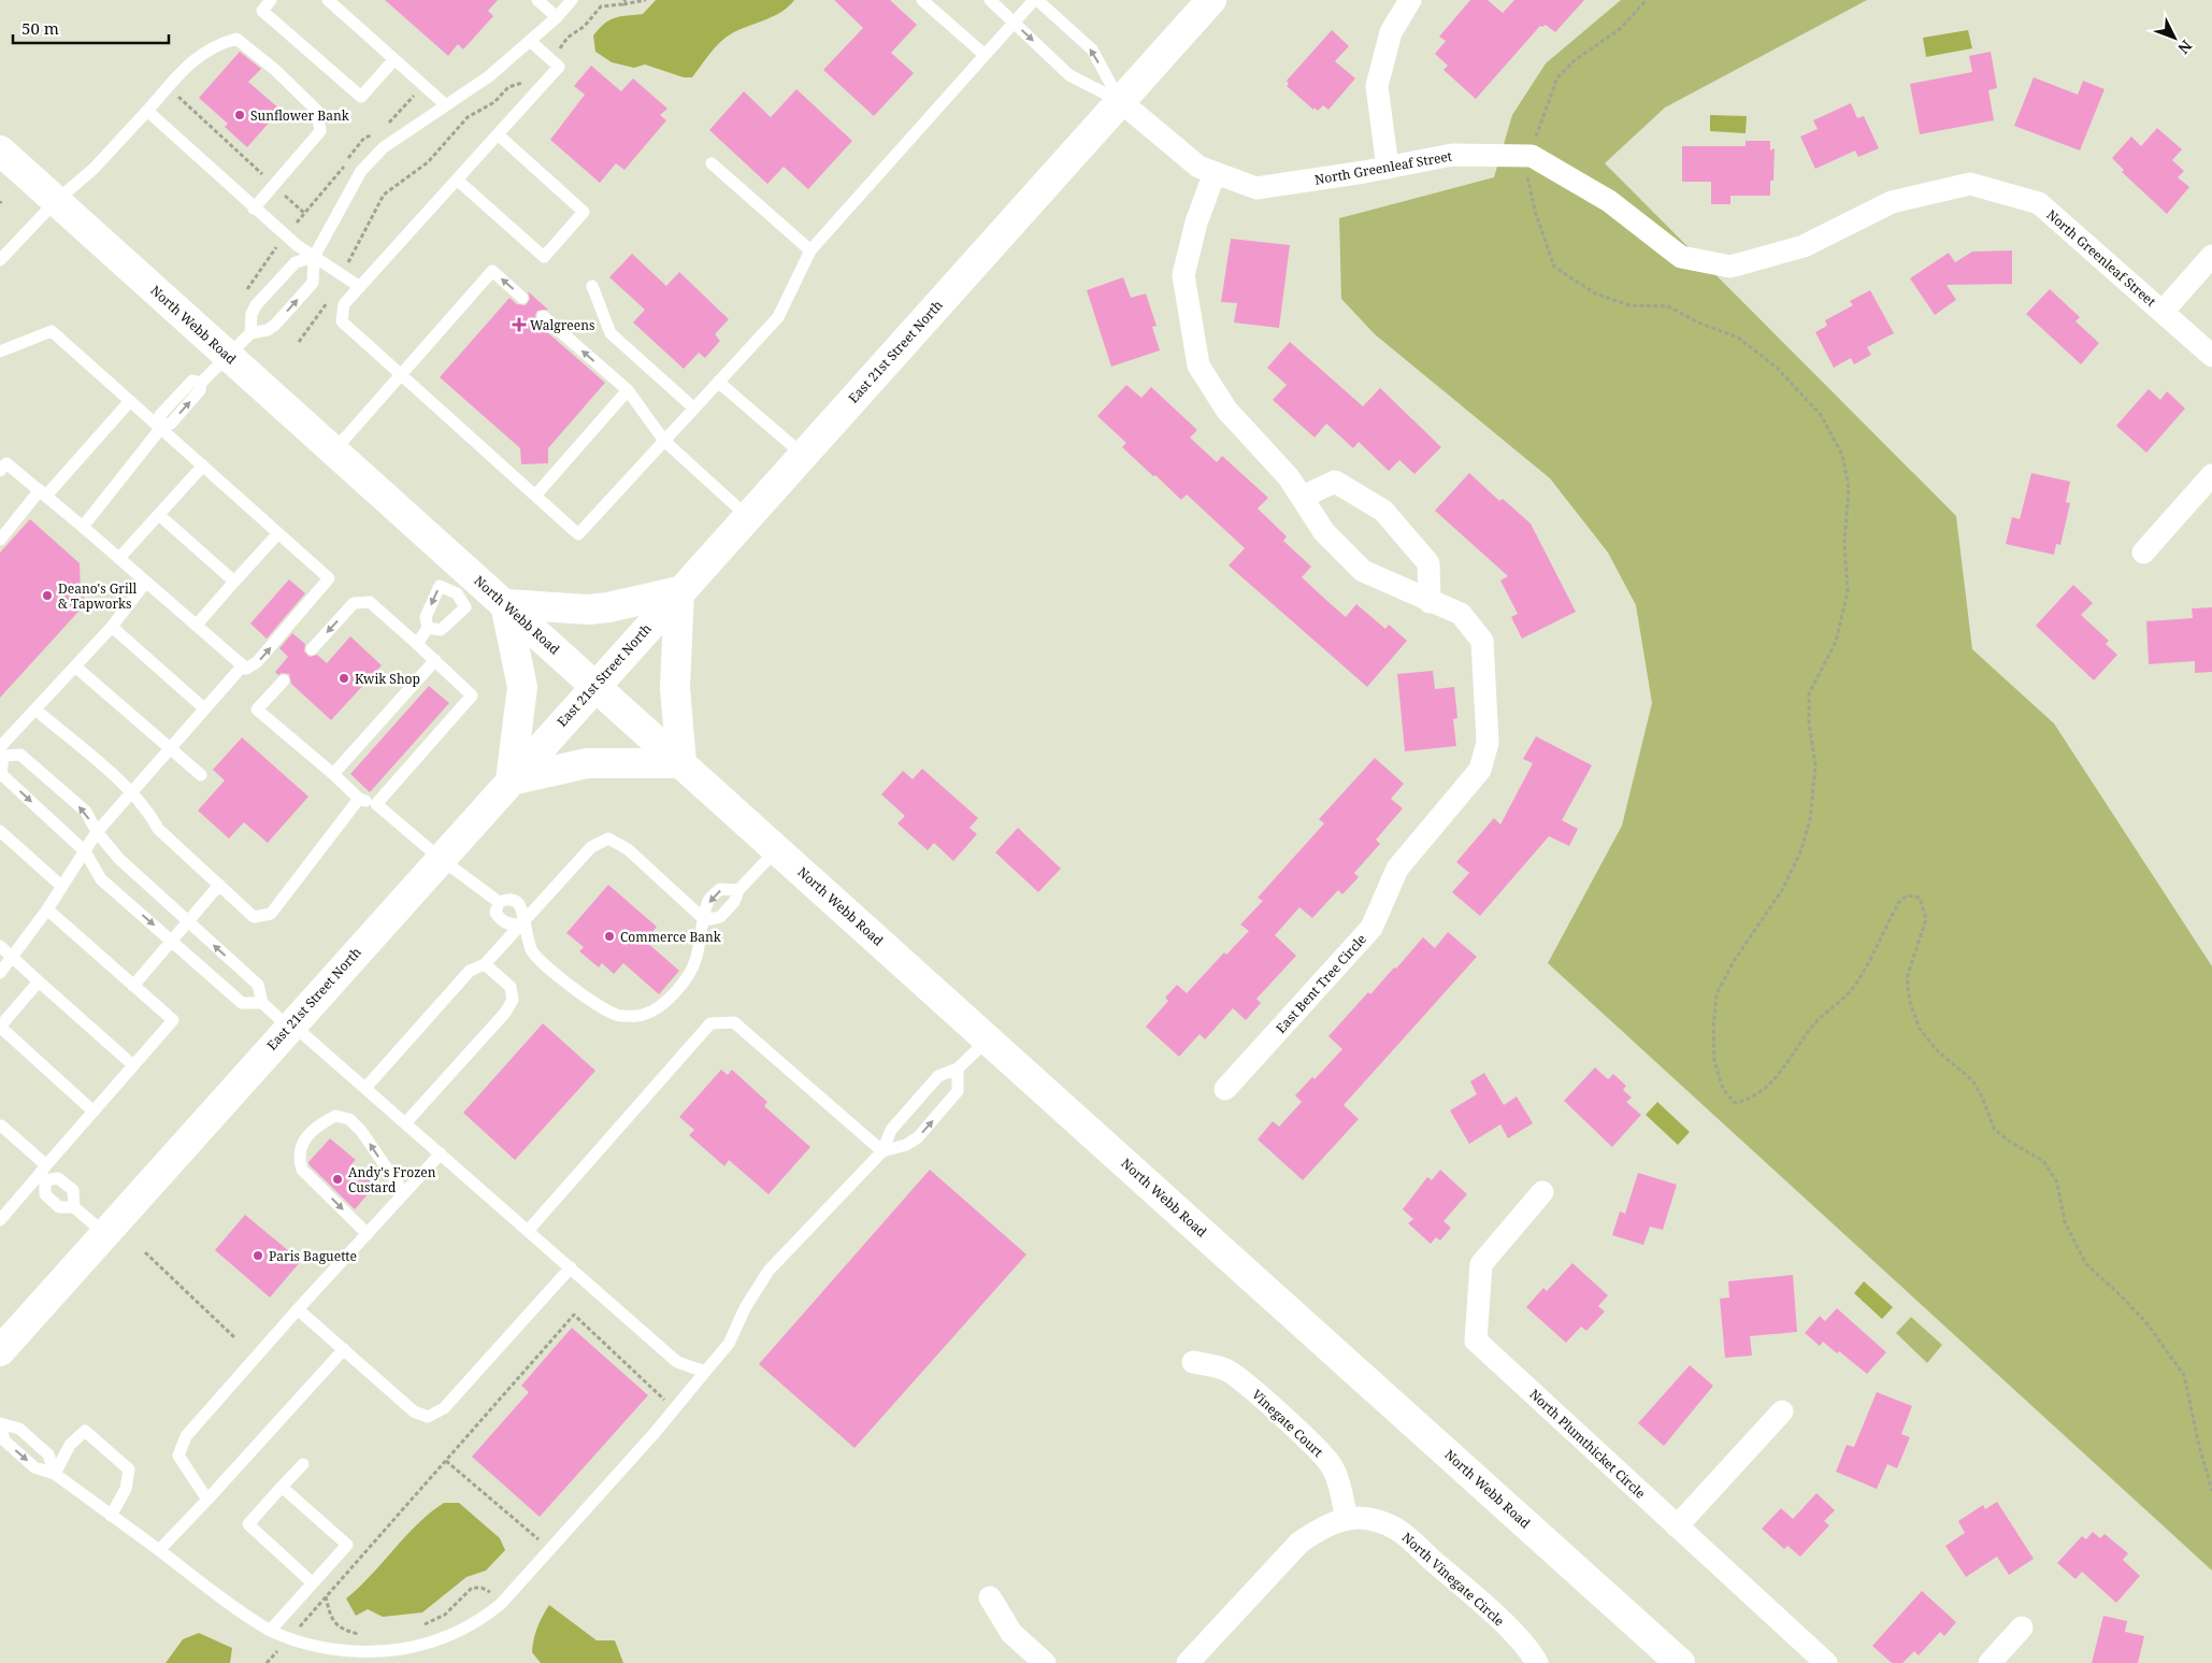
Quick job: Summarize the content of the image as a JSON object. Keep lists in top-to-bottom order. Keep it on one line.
{"streets":{"main road":["North Webb Road","East 21st Street North"],"street":["North Greenleaf Street","East Bent Tree Circle","Vinegate Court","North Plumthicket Circle","North Vinegate Circle"]},"crossings":[["North Greenleaf Street","East 21st Street North"],["North Greenleaf Street","East Bent Tree Circle"],["North Webb Road","East 21st Street North"],["Vinegate Court","North Vinegate Circle"]],"places":{"other":["Sunflower Bank","Deano's Grill & Tapworks","Kwik Shop","Commerce Bank","Andy's Frozen Custard","Paris Baguette"],"health":["Walgreens"]},"scale_bar":"50 m","north":"bottom right"}
